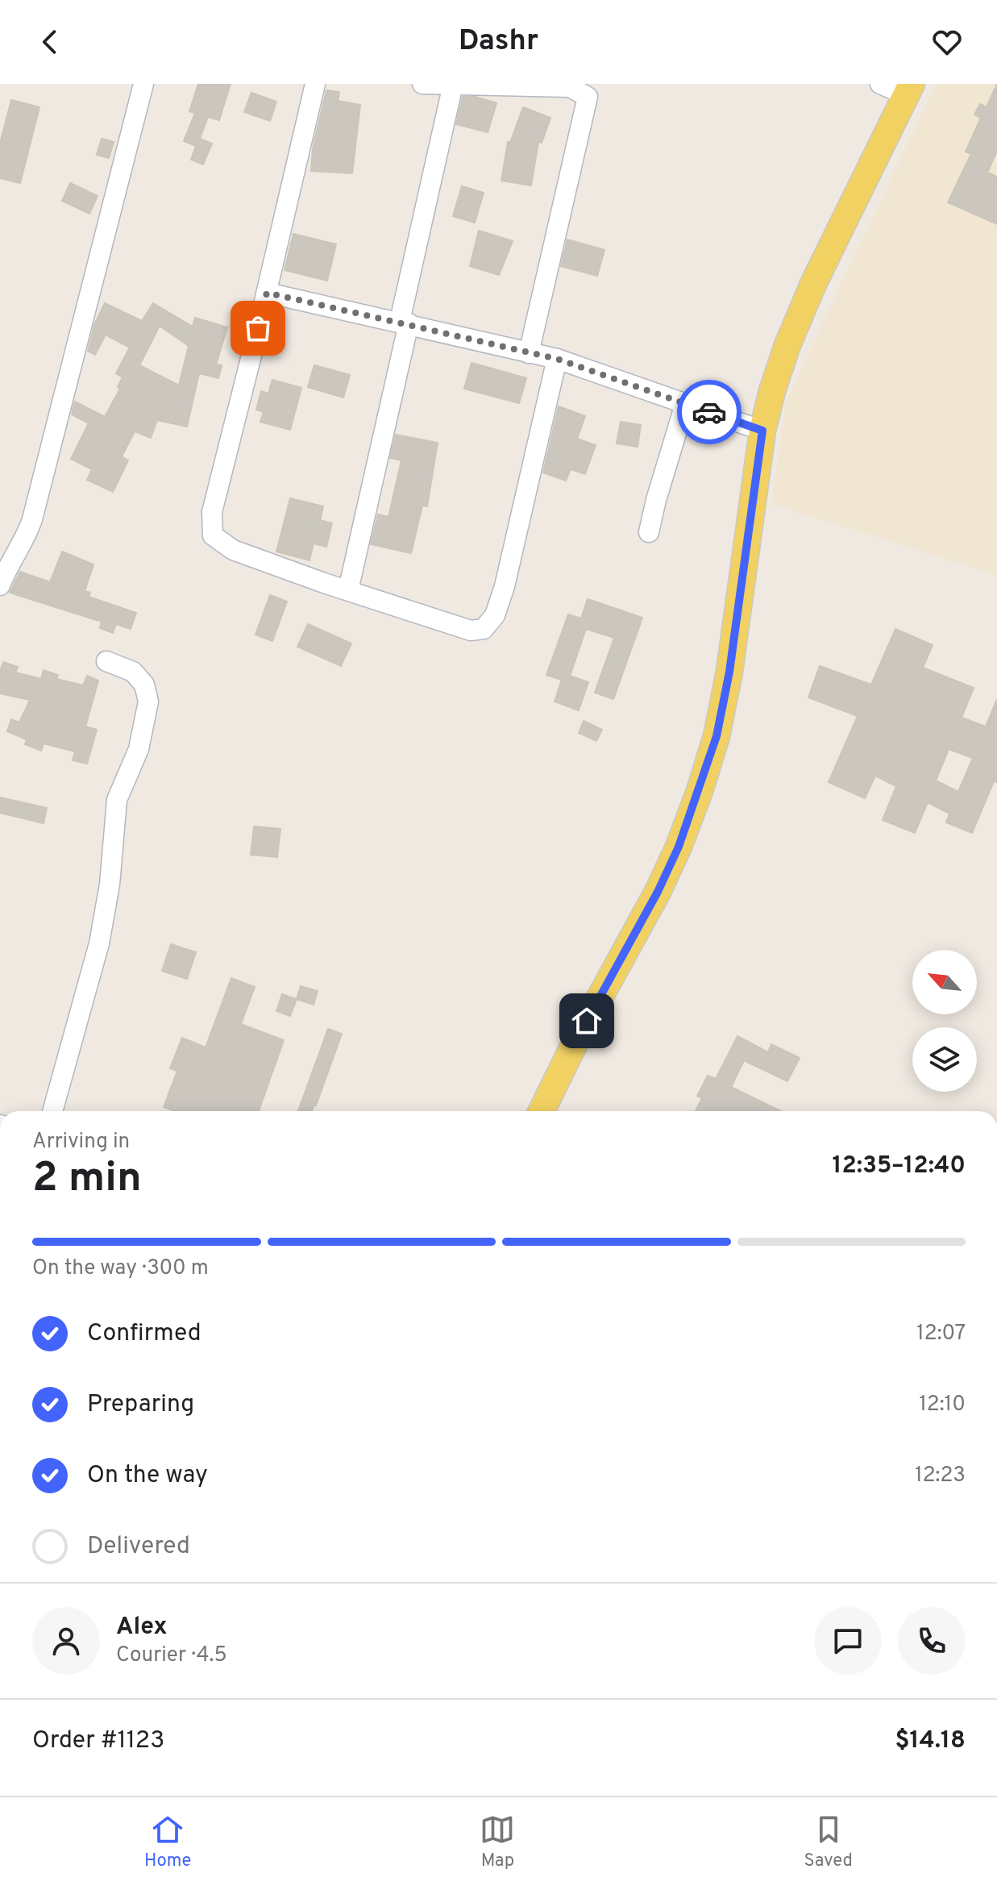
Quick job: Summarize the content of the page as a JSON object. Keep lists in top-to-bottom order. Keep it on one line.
{"north":"top left","page":{"header":"Dashr","heading":["2 min","Arriving in","12:35–12:40"],"panel":["Alex","Courier · 4.5","Order #1123","$14.18"],"bar":"On the way · 300 m","list":[["Confirmed","12:07"],["Preparing","12:10"],["On the way","12:23"],"Delivered"],"tabs":["Home","Map","Saved"]}}
